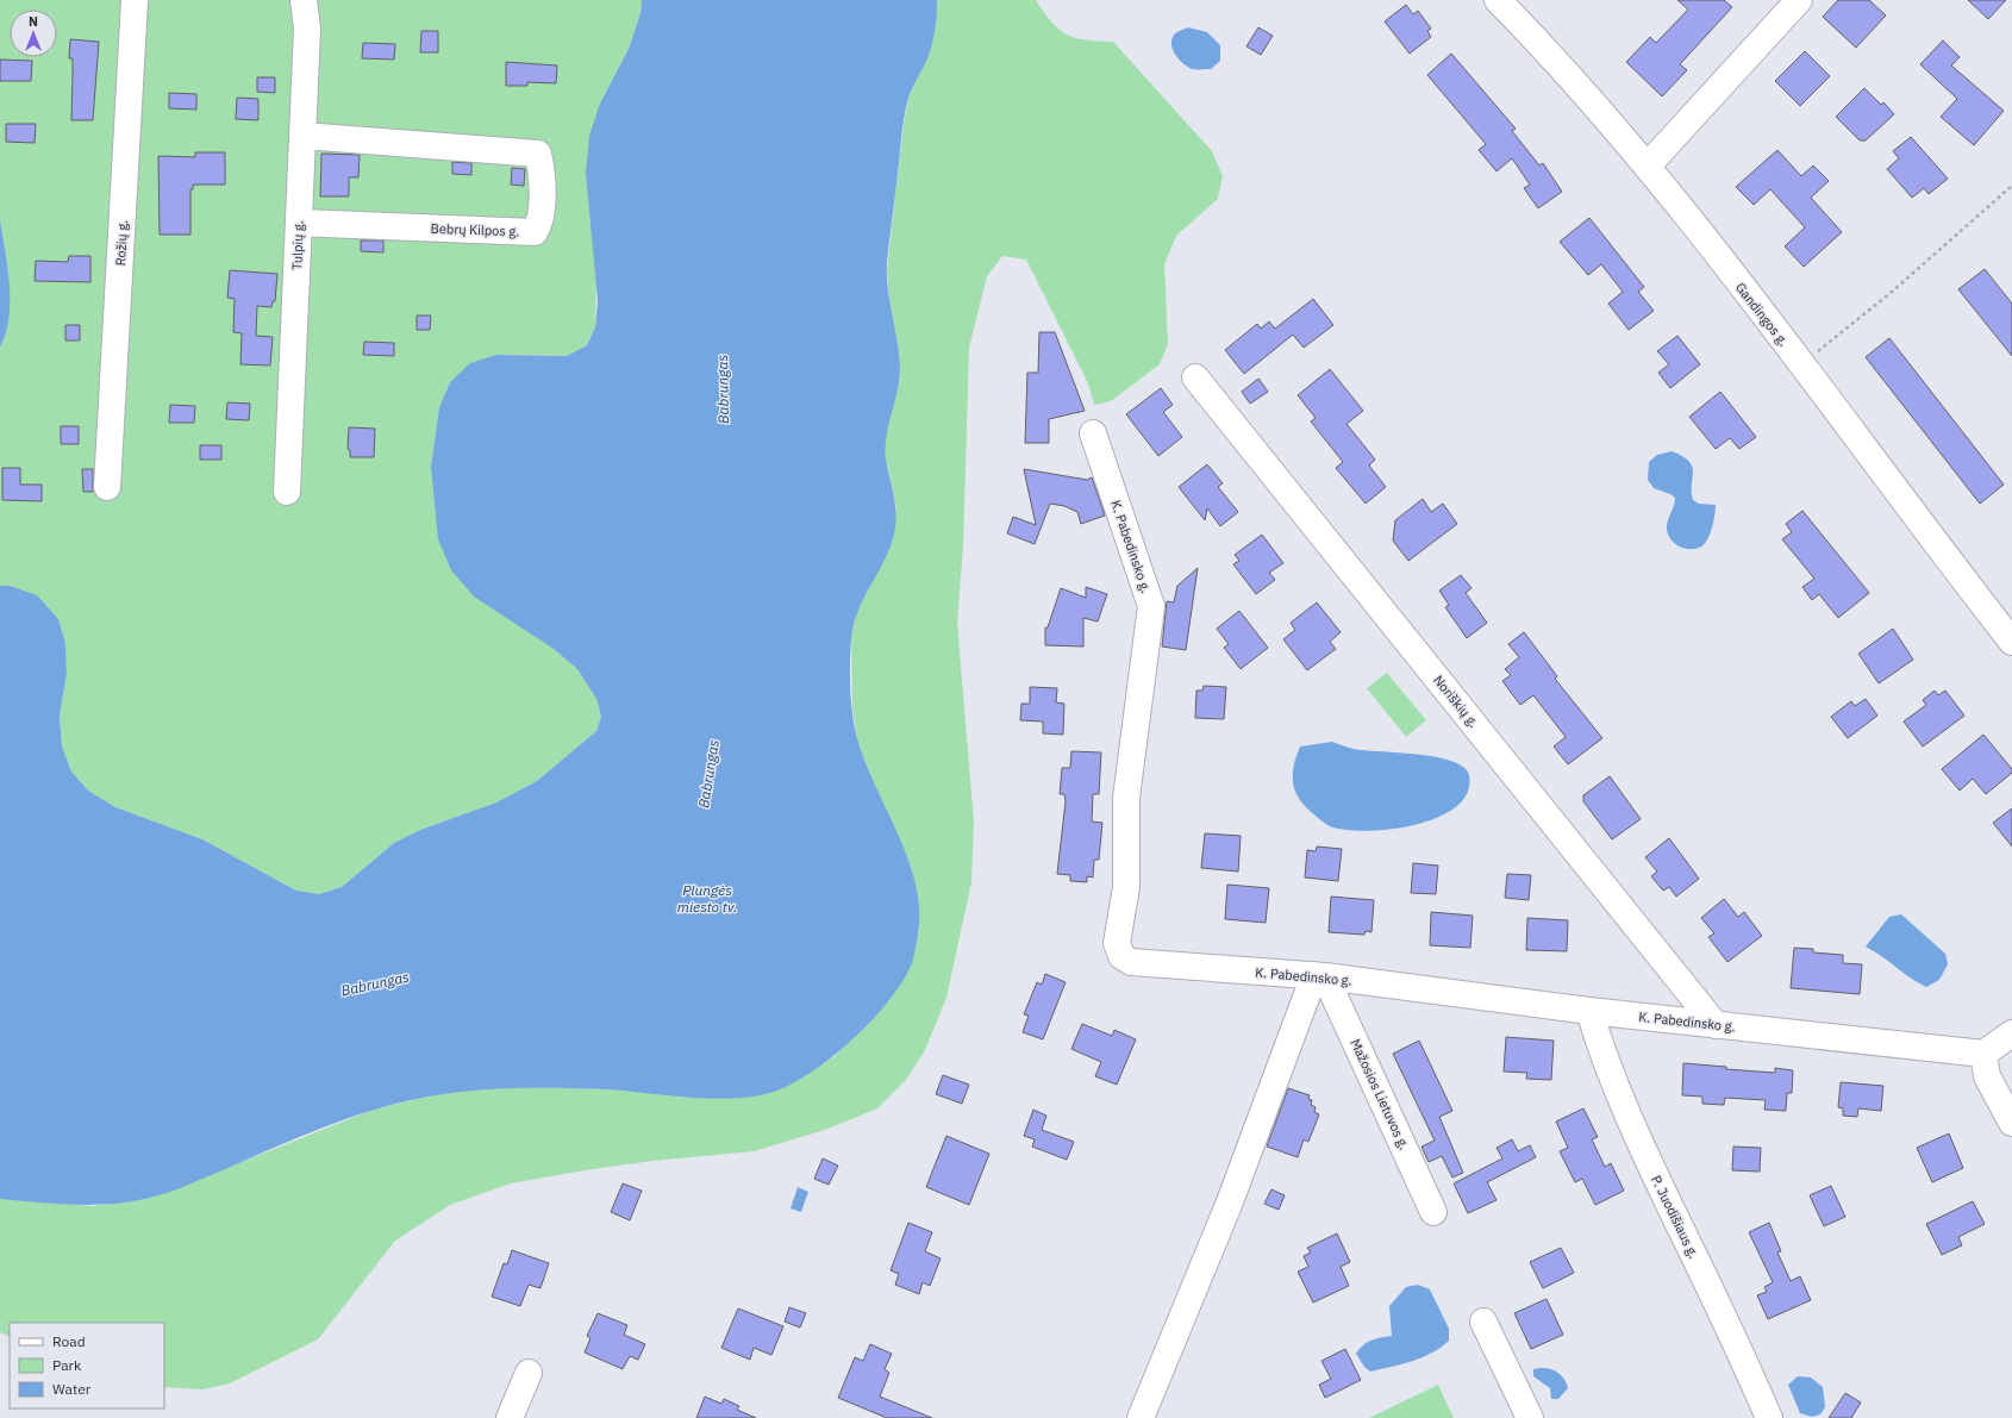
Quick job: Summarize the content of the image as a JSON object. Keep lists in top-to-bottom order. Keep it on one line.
{"streets":{"street":["Bebrų Kilpos g.","Rožių g.","Tulpių g.","Gandingos g.","K. Pabedinsko g.","Noriškių g.","Mažosios Lietuvos g.","P. Juodišiaus g."]},"crossings":[["Bebrų Kilpos g.","Tulpių g."],["K. Pabedinsko g.","Noriškių g."],["K. Pabedinsko g.","Mažosios Lietuvos g."],["K. Pabedinsko g.","P. Juodišiaus g."]],"water":["Babrungas","Plungės miesto tv."],"legend":["Road","Park","Water"],"north":"top"}
